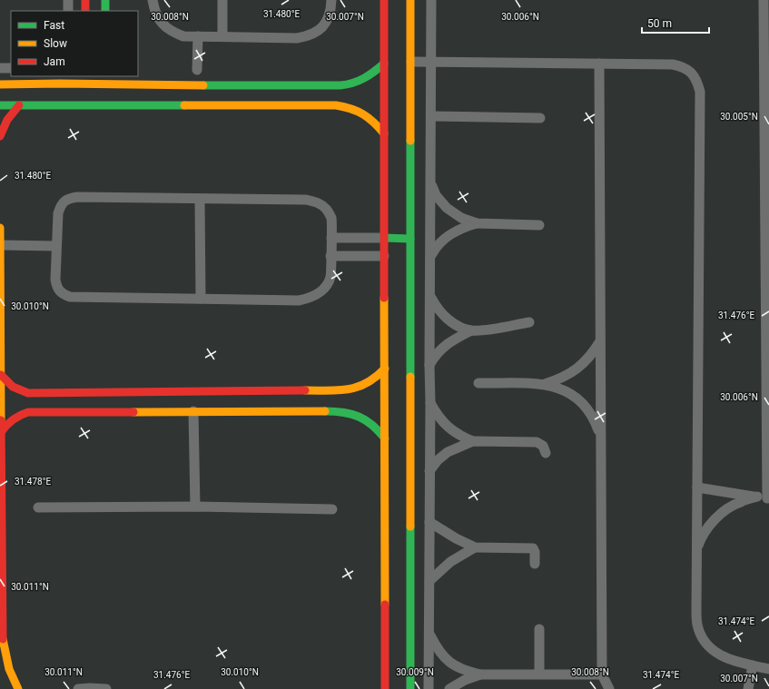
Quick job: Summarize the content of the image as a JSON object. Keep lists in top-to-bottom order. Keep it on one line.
{"legend":["Fast","Slow","Jam"],"scale_bar":"50 m","coordinates":["31.480°E","30.008°N","30.007°N","30.006°N","30.005°N","30.010°N","31.476°E","31.478°E","30.011°N","31.474°E","30.009°N"]}
